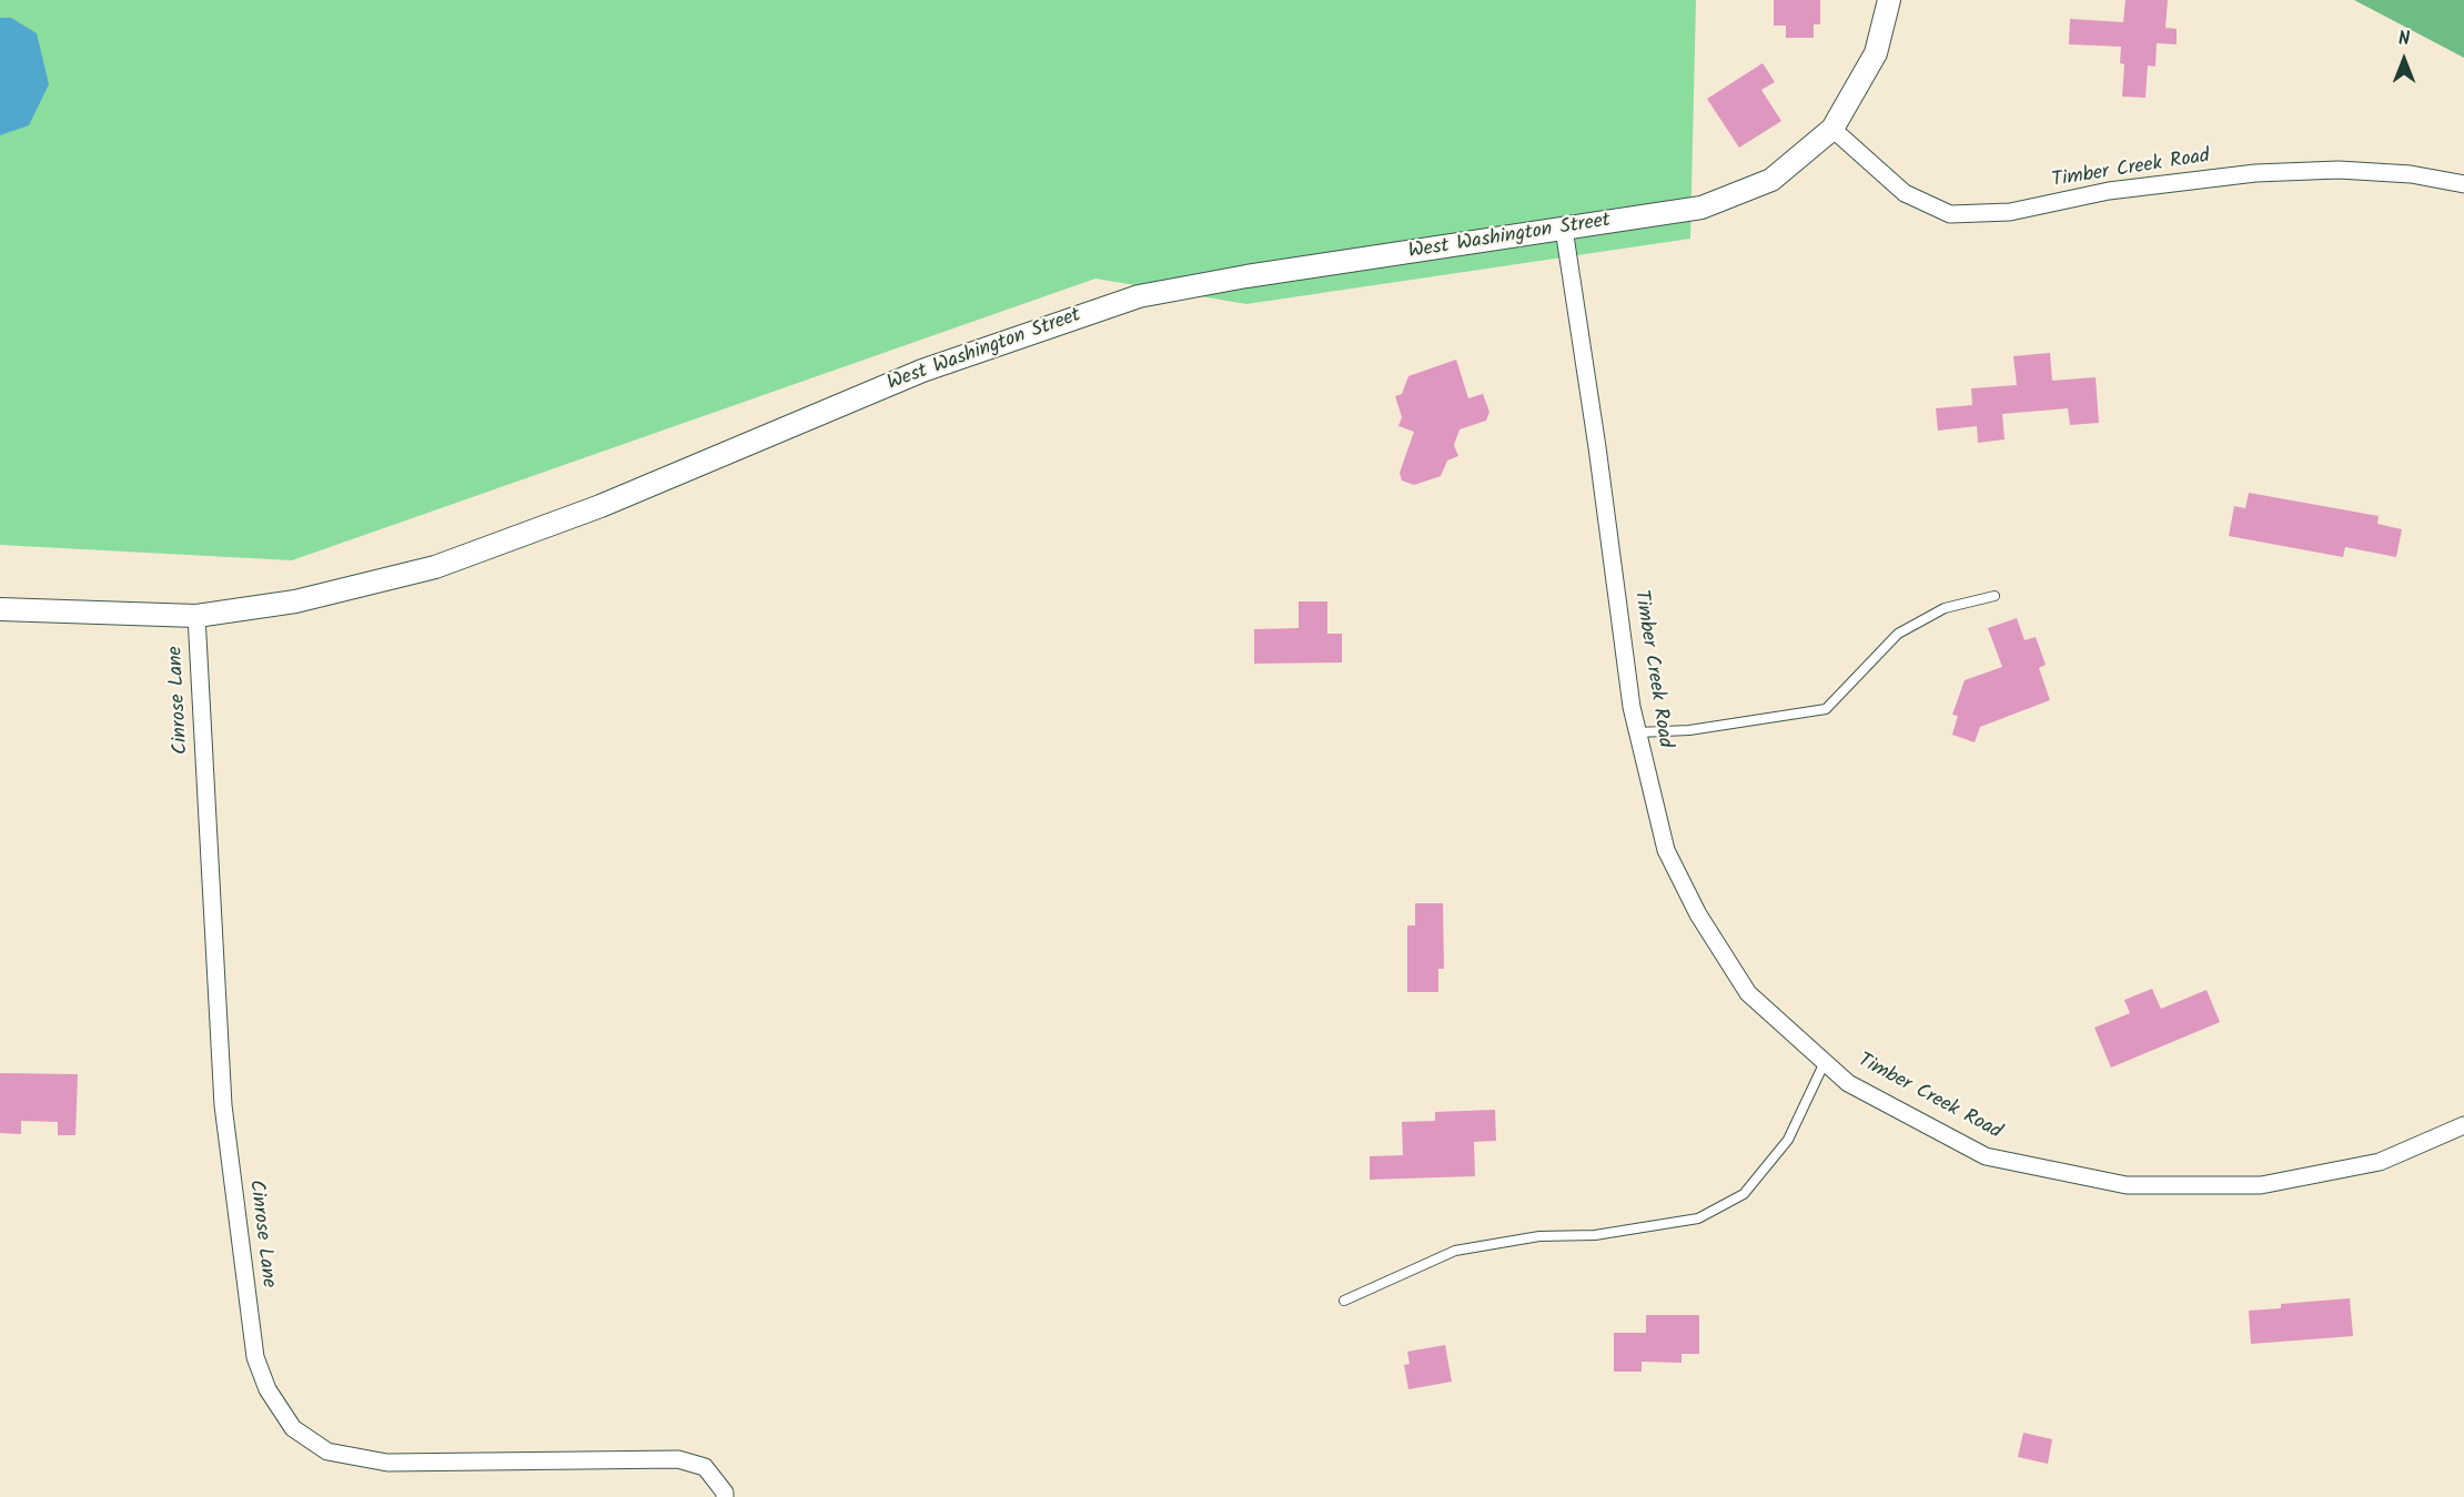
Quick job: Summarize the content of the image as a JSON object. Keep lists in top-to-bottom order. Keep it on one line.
{"streets":{"street":["Timber Creek Road","West Washington Street","Cinrose Lane"]},"crossings":[["Timber Creek Road","West Washington Street"],["West Washington Street","Cinrose Lane"]],"north":"top"}
